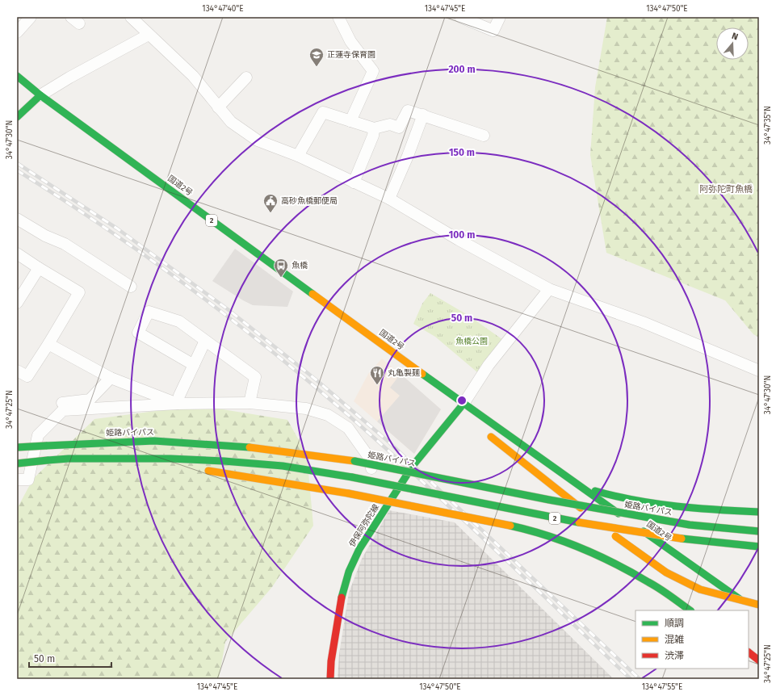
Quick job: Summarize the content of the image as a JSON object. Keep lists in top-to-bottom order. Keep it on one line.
{"streets":{"main road":["国道2号","2","姫路バイパス","伊保阿弥陀線"]},"crossings":[["国道2号","伊保阿弥陀線"]],"districts":["阿弥陀町魚橋"],"parks":["魚橋公園"],"places":{"school or university":["正蓮寺保育園"],"public building":["高砂魚橋郵便局"],"bus stop":["魚橋"],"restaurant":["丸亀製麺"]},"legend":["順調","混雑","渋滞"],"scale_bar":"50 m","north":"top","coordinates":["134°47'40\"E","134°47'45\"E","134°47'50\"E","34°47'35\"N","34°47'30\"N","34°47'25\"N","134°47'55\"E"],"rings":["200 m","150 m","100 m","50 m"]}
